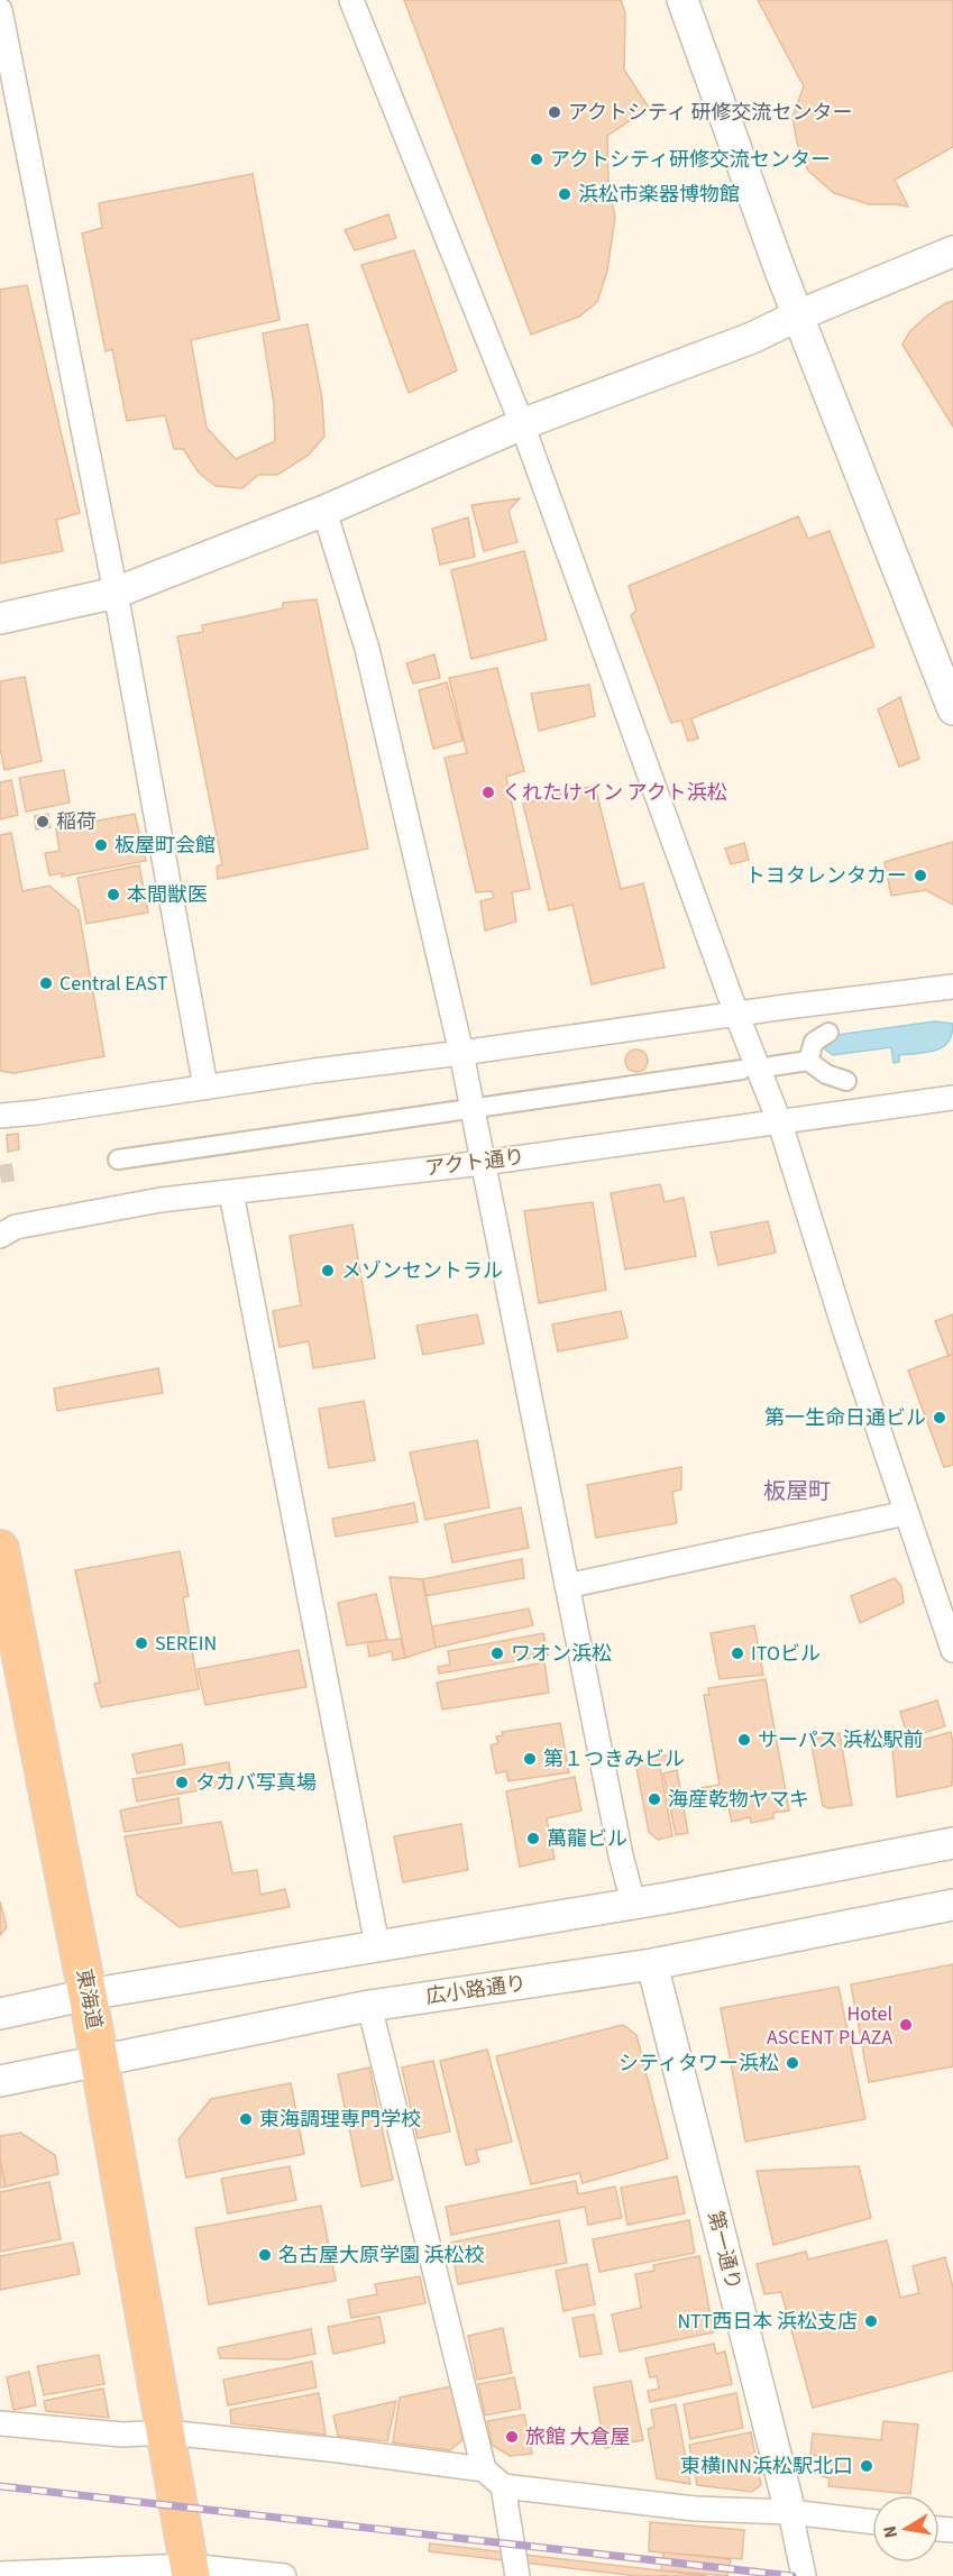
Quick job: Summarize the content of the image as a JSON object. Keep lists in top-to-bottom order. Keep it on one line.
{"streets":{"highway":["東海道"],"street":["アクト通り","広小路通り","第一通り"]},"crossings":[["広小路通り","東海道"],["広小路通り","第一通り"]],"districts":["板屋町"],"places":["アクトシティ 研修交流センター","アクトシティ研修交流センター","浜松市楽器博物館","くれたけイン アクト浜松","稲荷","板屋町会館","トヨタレンタカー","本間獣医","Central EAST","メゾンセントラル","第一生命日通ビル","SEREIN","ワオン浜松","ITOビル","サーパス 浜松駅前","第１つきみビル","タカバ写真場","海産乾物ヤマキ","萬龍ビル","Hotel ASCENT PLAZA","シティタワー浜松","東海調理専門学校","名古屋大原学園 浜松校","NTT西日本 浜松支店","旅館 大倉屋","東横INN浜松駅北口"],"north":"left"}
